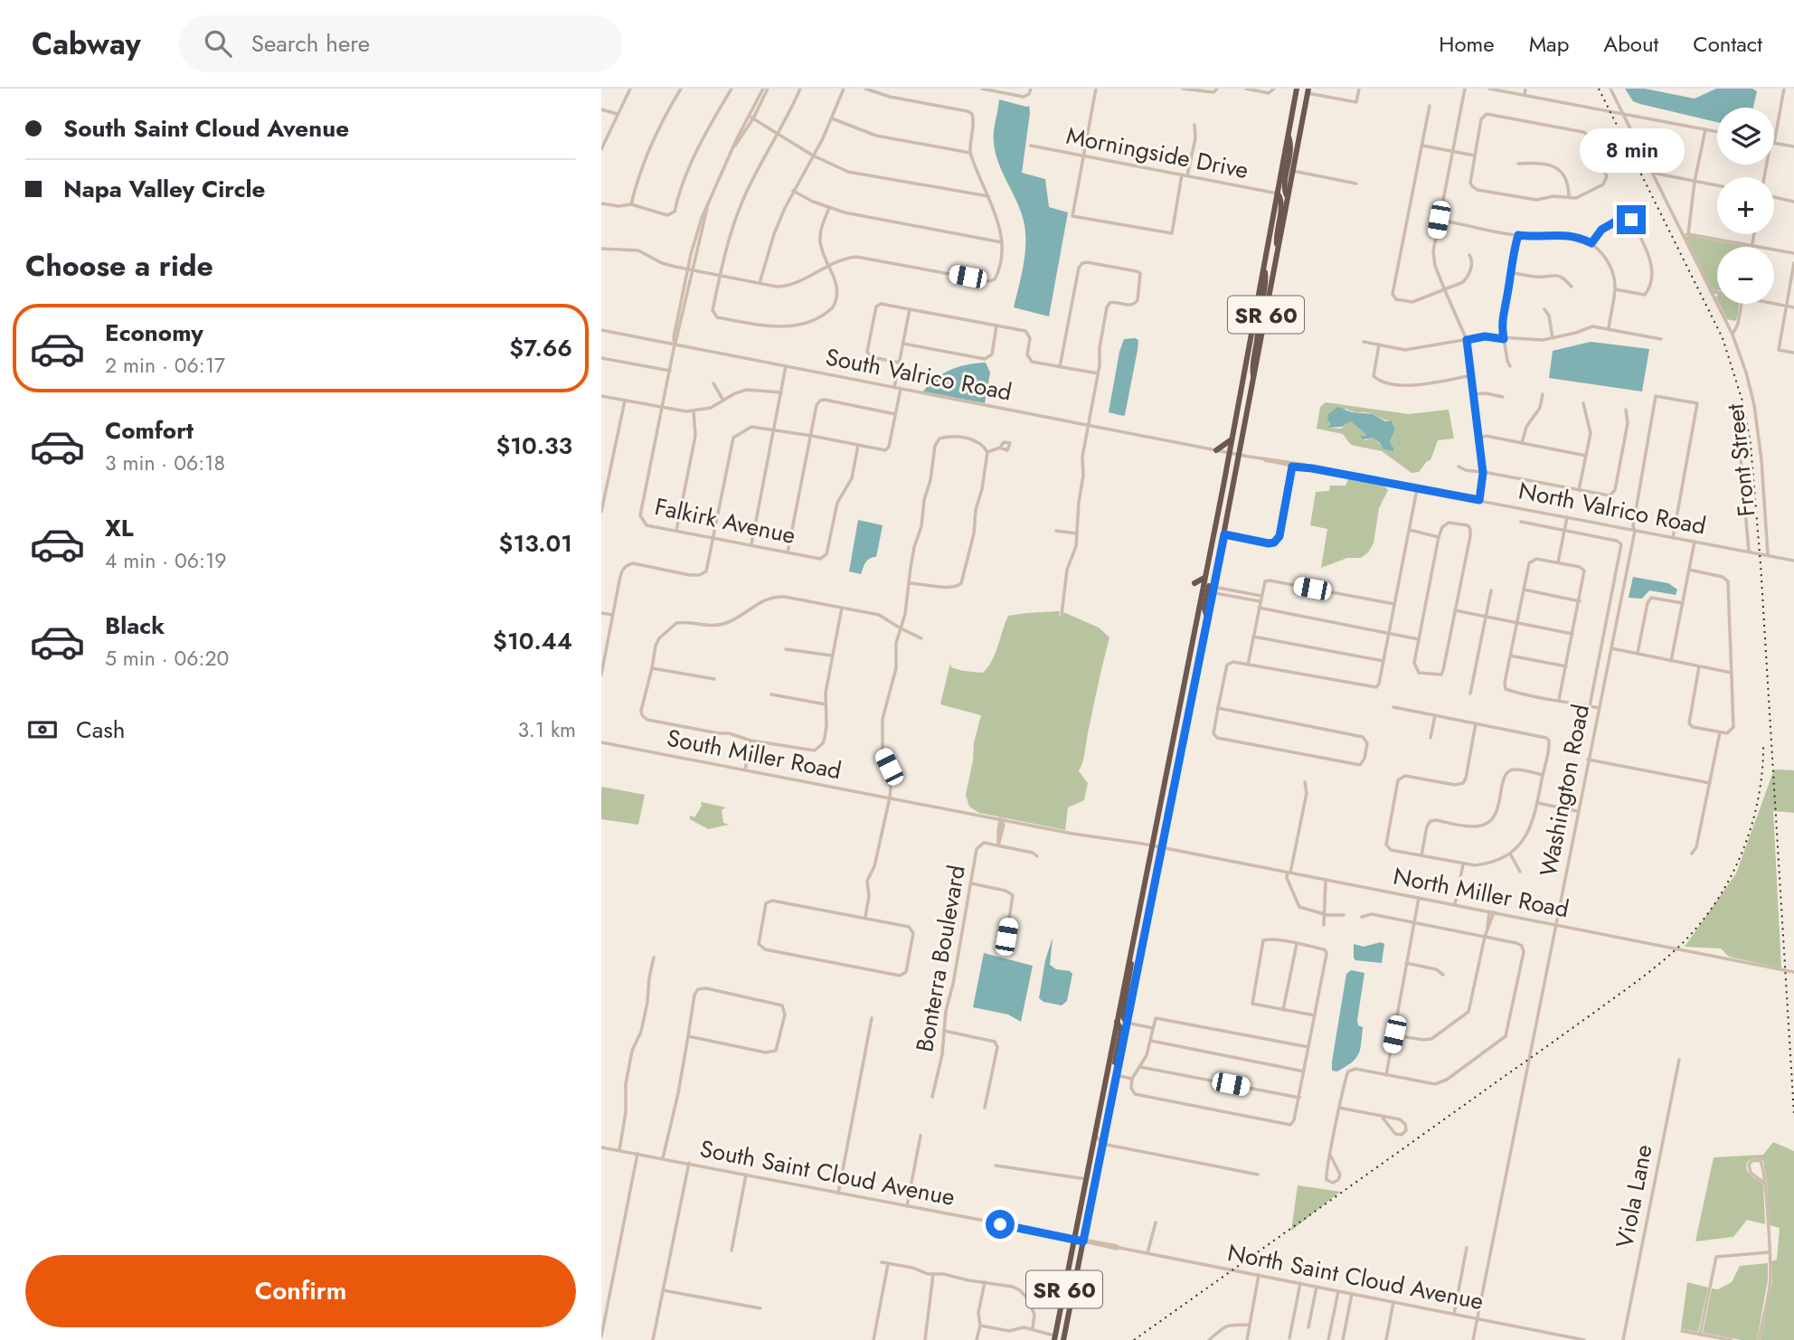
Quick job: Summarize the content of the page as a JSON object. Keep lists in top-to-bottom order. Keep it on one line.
{"streets":{"highway":["SR 60"],"street":["Morningside Drive","South Valrico Road","Front Street","North Valrico Road","Falkirk Avenue","South Miller Road","Washington Road","North Miller Road","Bonterra Boulevard","South Saint Cloud Avenue","Viola Lane","North Saint Cloud Avenue"]},"crossings":[["Morningside Drive","SR 60"],["SR 60","South Valrico Road"],["SR 60","North Valrico Road"],["SR 60","South Miller Road"],["SR 60","North Miller Road"],["SR 60","South Saint Cloud Avenue"],["SR 60","North Saint Cloud Avenue"],["South Valrico Road","North Valrico Road"],["South Valrico Road","Falkirk Avenue"],["Front Street","North Valrico Road"],["North Valrico Road","Washington Road"],["South Miller Road","North Miller Road"],["South Miller Road","Bonterra Boulevard"],["Washington Road","North Miller Road"],["Washington Road","North Saint Cloud Avenue"],["South Saint Cloud Avenue","North Saint Cloud Avenue"]],"page":{"header":"Cabway","search":"Search here","nav":["Home","Map","About","Contact"],"banner":["South Saint Cloud Avenue","Napa Valley Circle"],"map_buttons":["+","−"],"bubble":"8 min","heading":"Choose a ride","list":[{"name":"Economy","note":"2 min · 06:17","value":"$7.66"},{"name":"Comfort","note":"3 min · 06:18","value":"$10.33"},{"name":"XL","note":"4 min · 06:19","value":"$13.01"},{"name":"Black","note":"5 min · 06:20","value":"$10.44"}],"pay":["Cash","3.1 km"],"buttons":"Confirm"}}
